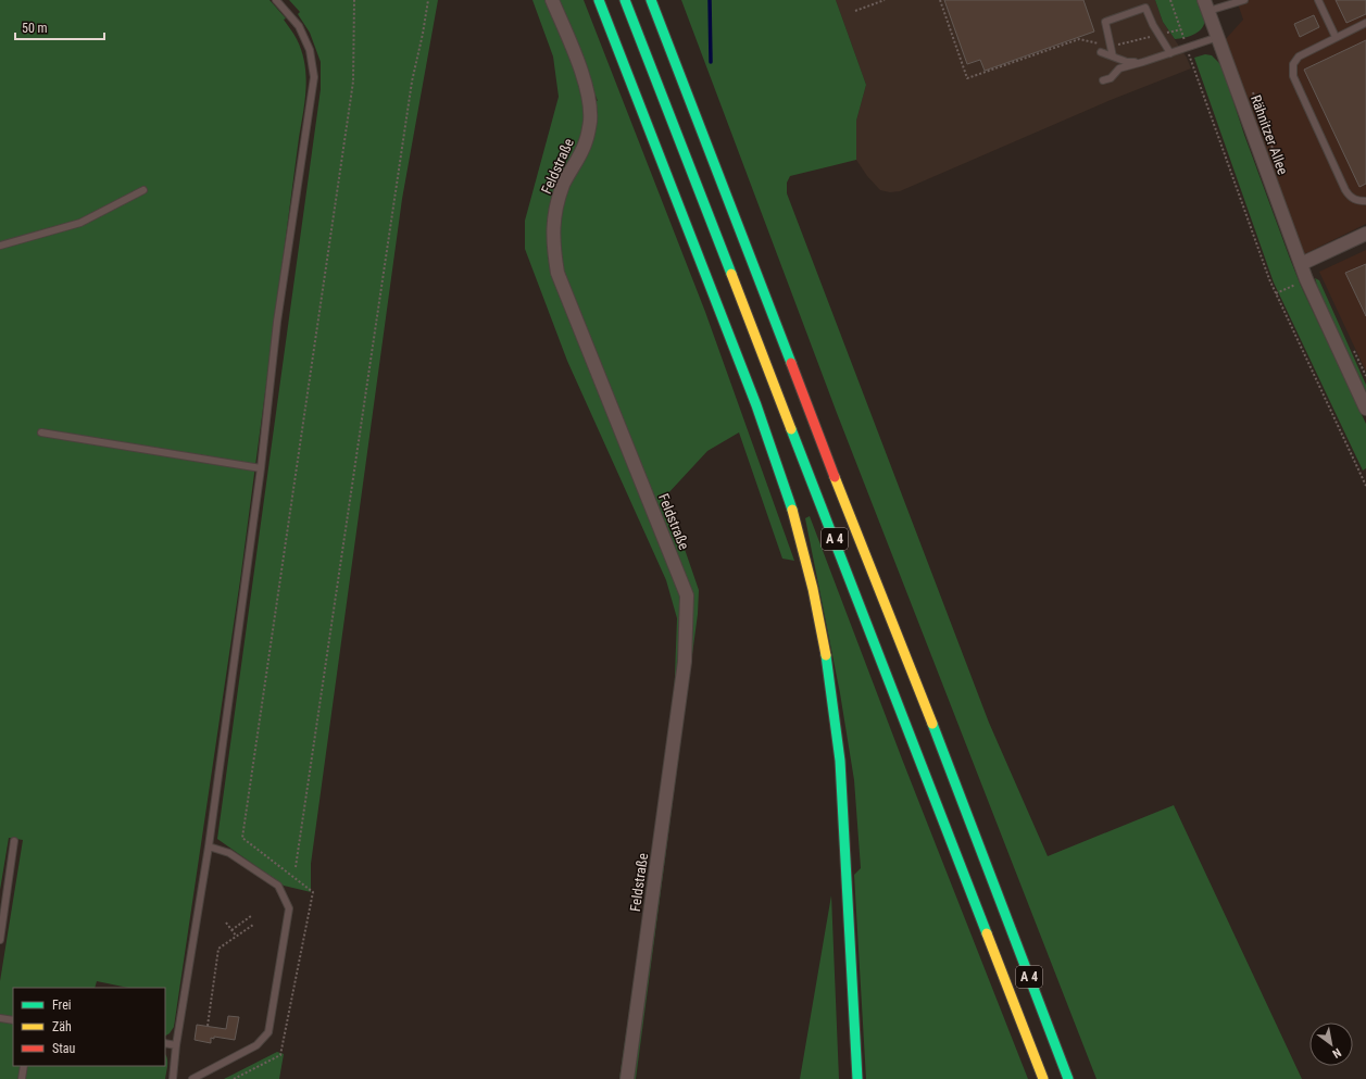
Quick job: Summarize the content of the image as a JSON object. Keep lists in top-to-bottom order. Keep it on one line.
{"streets":{"highway":["A 4"],"street":["Rähnitzer Allee","Feldstraße"]},"legend":["Frei","Zäh","Stau"],"scale_bar":"50 m","north":"bottom right"}
